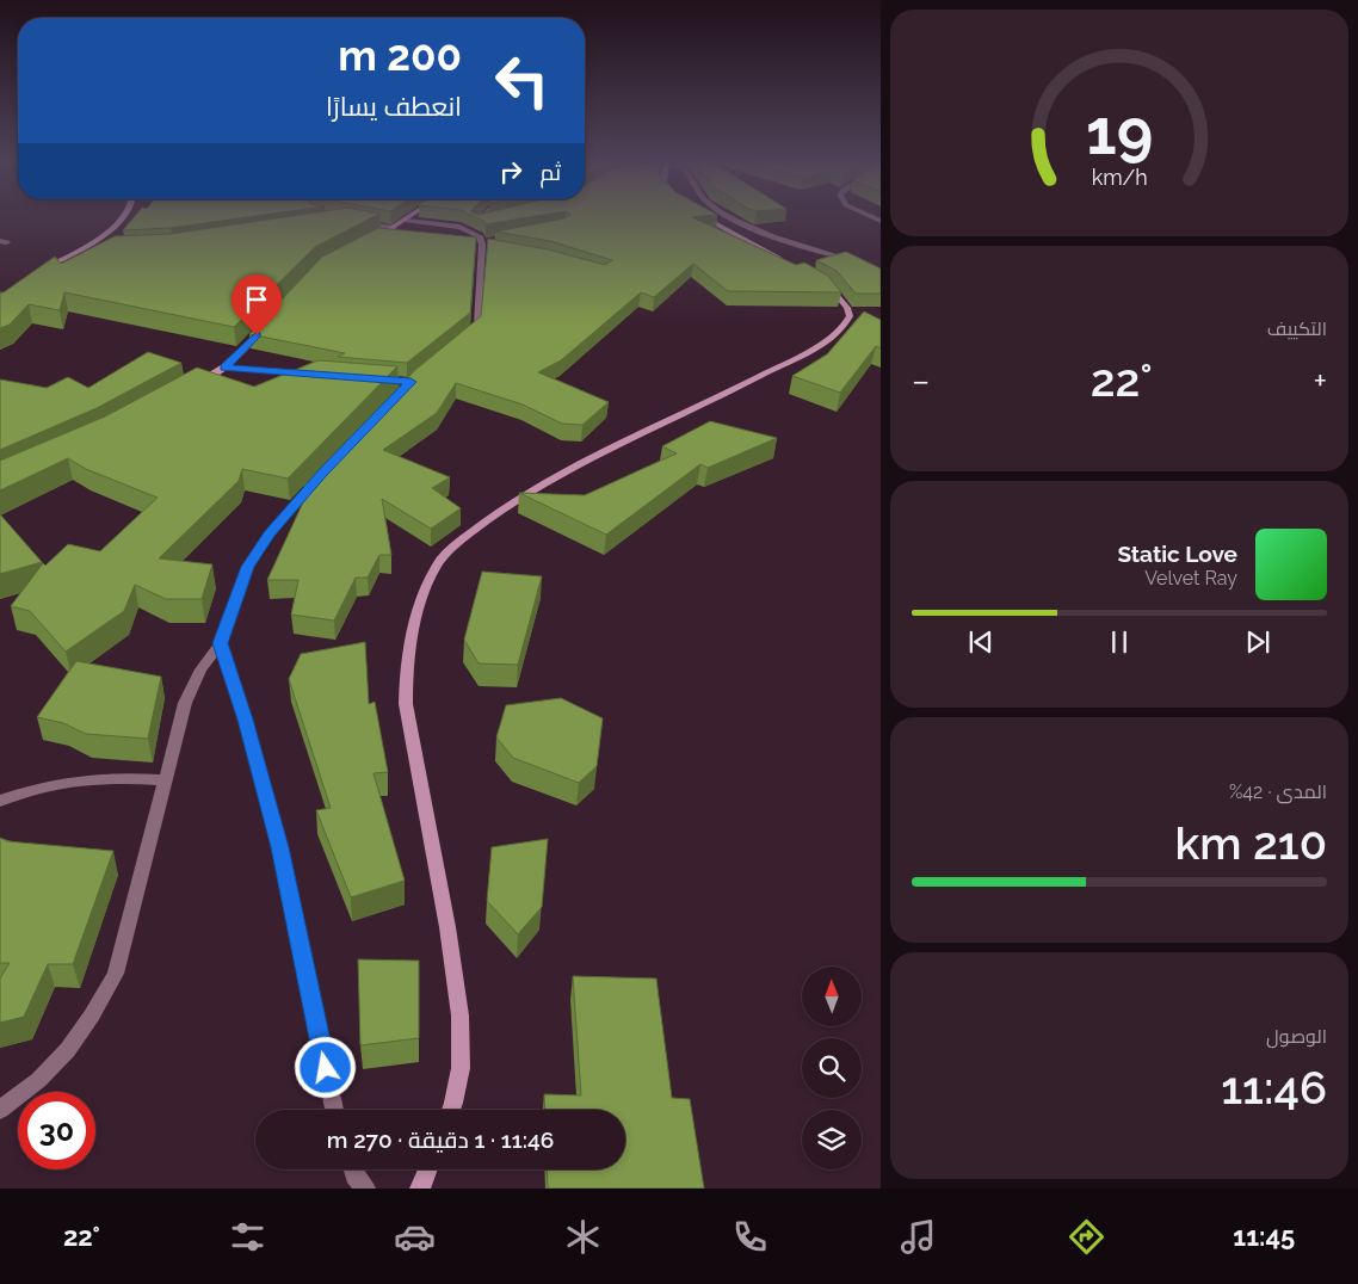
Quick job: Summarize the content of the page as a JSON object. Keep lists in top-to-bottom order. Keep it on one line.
{"north":"top","page":{"turn":["200 m","انعطف يسارًا"],"then":"ثم","tile":["التكييف",["المدى · 42%","210 km"],["الوصول","11:46"]],"heat":["−","22°","+"],"song":["Static Love","Velvet Ray"],"limit":"30","trip":"11:46 · 1 دقيقة · 270 m","tabs":["11:45","22°"],"gauge":["19","km/h"]}}
